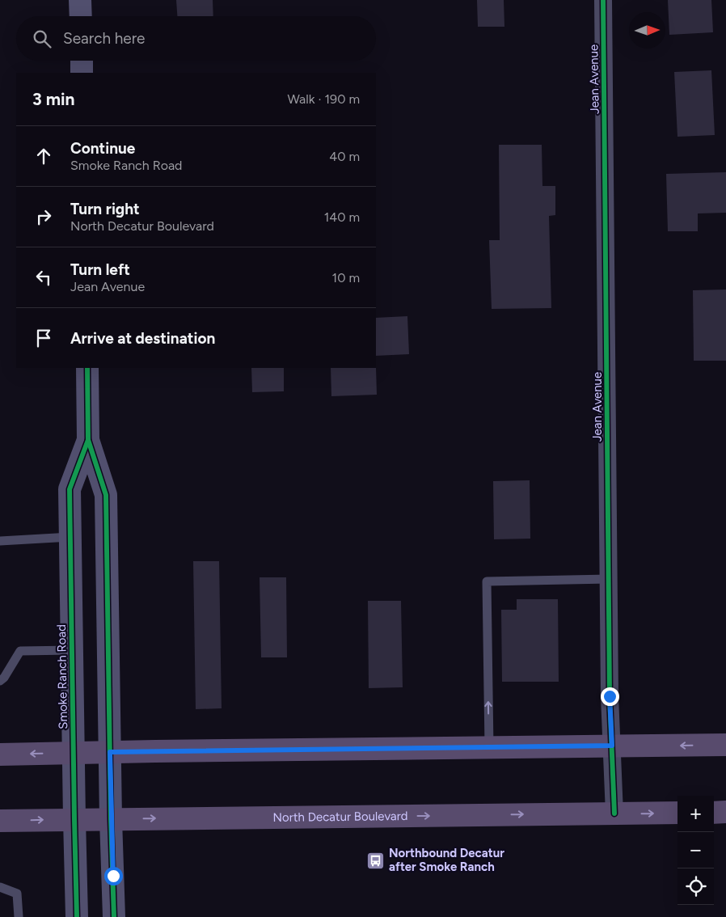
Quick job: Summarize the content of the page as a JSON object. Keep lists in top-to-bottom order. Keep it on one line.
{"streets":{"main road":["Smoke Ranch Road","North Decatur Boulevard"],"street":["Jean Avenue"]},"crossings":[["Jean Avenue","North Decatur Boulevard"],["Smoke Ranch Road","North Decatur Boulevard"]],"places":{"bus stop":["Northbound Decatur after Smoke Ranch"]},"north":"right","page":{"search":"Search here","heading":["3 min","Walk · 190 m"],"list":[["Continue","Smoke Ranch Road","40 m"],["Turn right","North Decatur Boulevard","140 m"],["Turn left","Jean Avenue","10 m"],"Arrive at destination"],"map_buttons":["+","−"]}}
